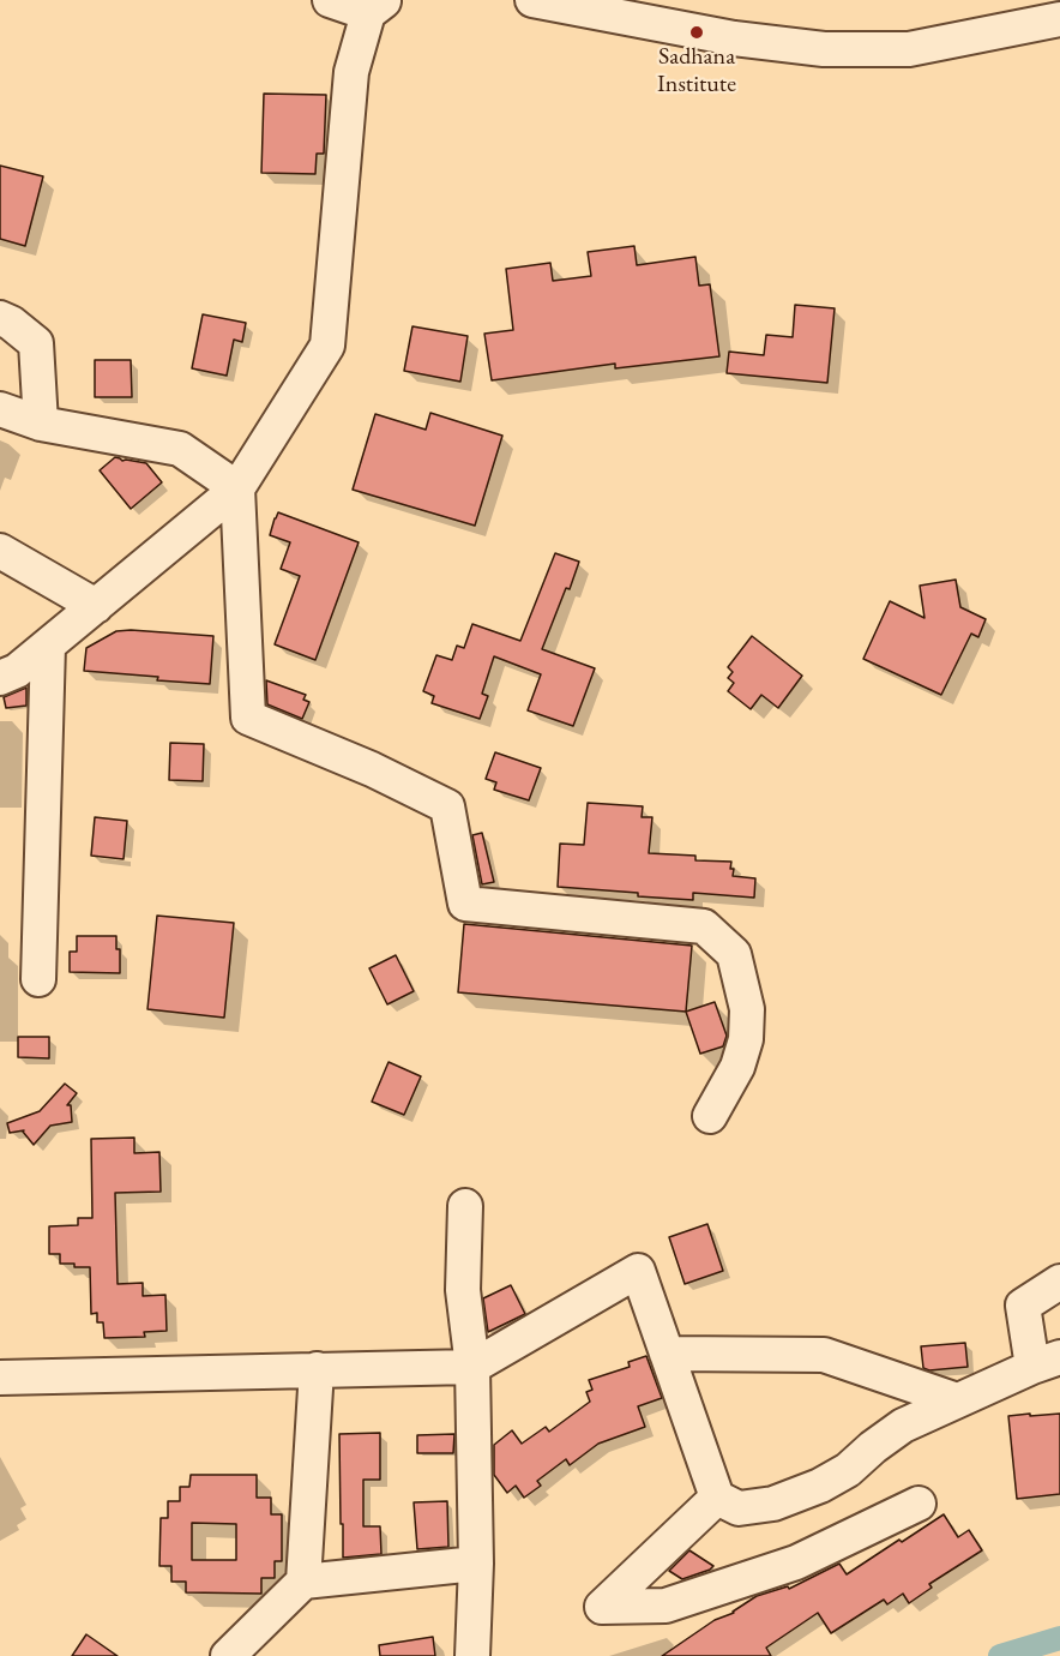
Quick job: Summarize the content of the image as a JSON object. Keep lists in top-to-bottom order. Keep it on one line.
{"places":["Sadhana Institute"]}
